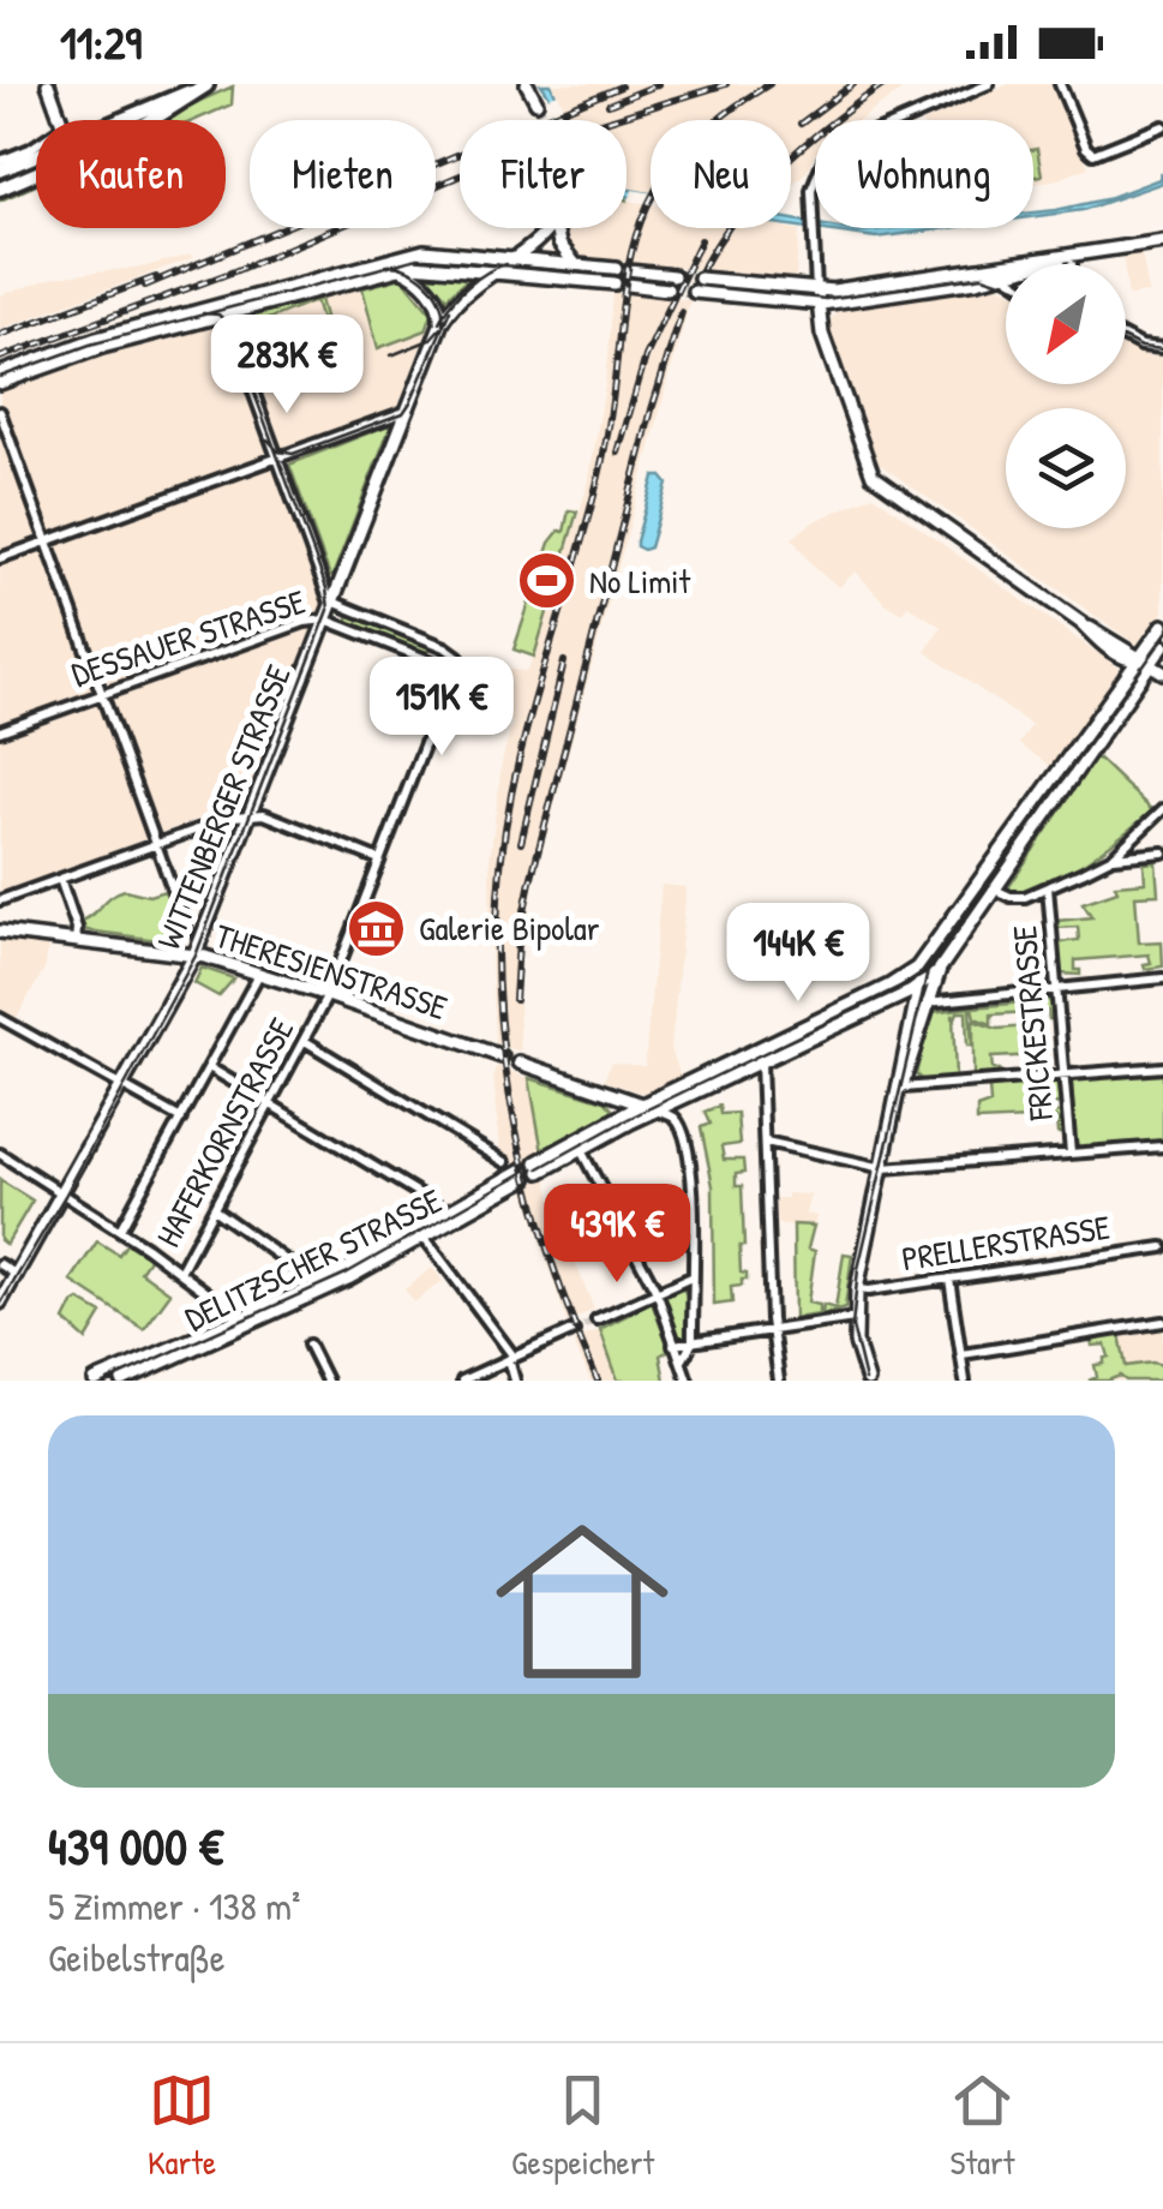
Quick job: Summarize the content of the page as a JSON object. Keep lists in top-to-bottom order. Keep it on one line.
{"streets":{"main road":["WITTENBERGER STRASSE","THERESIENSTRASSE","DELITZSCHER STRASSE"],"street":["DESSAUER STRASSE","FRICKESTRASSE","HAFERKORNSTRASSE","PRELLERSTRASSE"]},"crossings":[["DESSAUER STRASSE","WITTENBERGER STRASSE"],["DESSAUER STRASSE","HAFERKORNSTRASSE"],["WITTENBERGER STRASSE","THERESIENSTRASSE"],["THERESIENSTRASSE","HAFERKORNSTRASSE"]],"places":{"sports":["No Limit"],"museum":["Galerie Bipolar"]},"north":"bottom left","page":{"status":"11:29","chip":["Kaufen","Mieten","Filter","Neu","Wohnung"],"price":["283K €","151K €","144K €","439K €"],"list":[{"name":"439 000 €","note":"5 Zimmer · 138 m² · Geibelstraße"}],"tabs":["Karte","Gespeichert","Start"]}}
